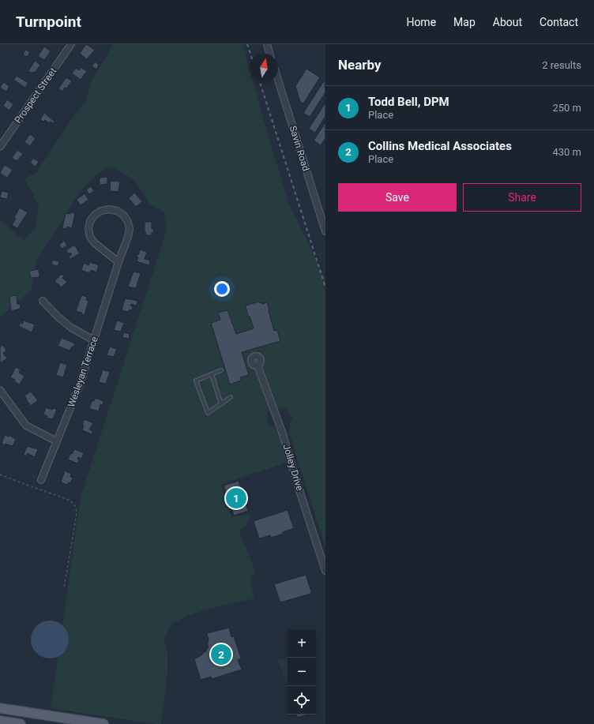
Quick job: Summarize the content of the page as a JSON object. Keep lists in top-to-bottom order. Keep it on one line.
{"streets":{"street":["Prospect Street","Savin Road","Wesleyan Terrace","Jolley Drive"]},"north":"top","page":{"header":"Turnpoint","nav":["Home","Map","About","Contact"],"heading":["Nearby","2 results"],"list":[{"mark":"1","name":"Todd Bell, DPM","note":"Place","value":"250 m"},{"mark":"2","name":"Collins Medical Associates","note":"Place","value":"430 m"}],"buttons":["Save","Share"],"pins":["1","2"],"map_buttons":["+","−"]}}
